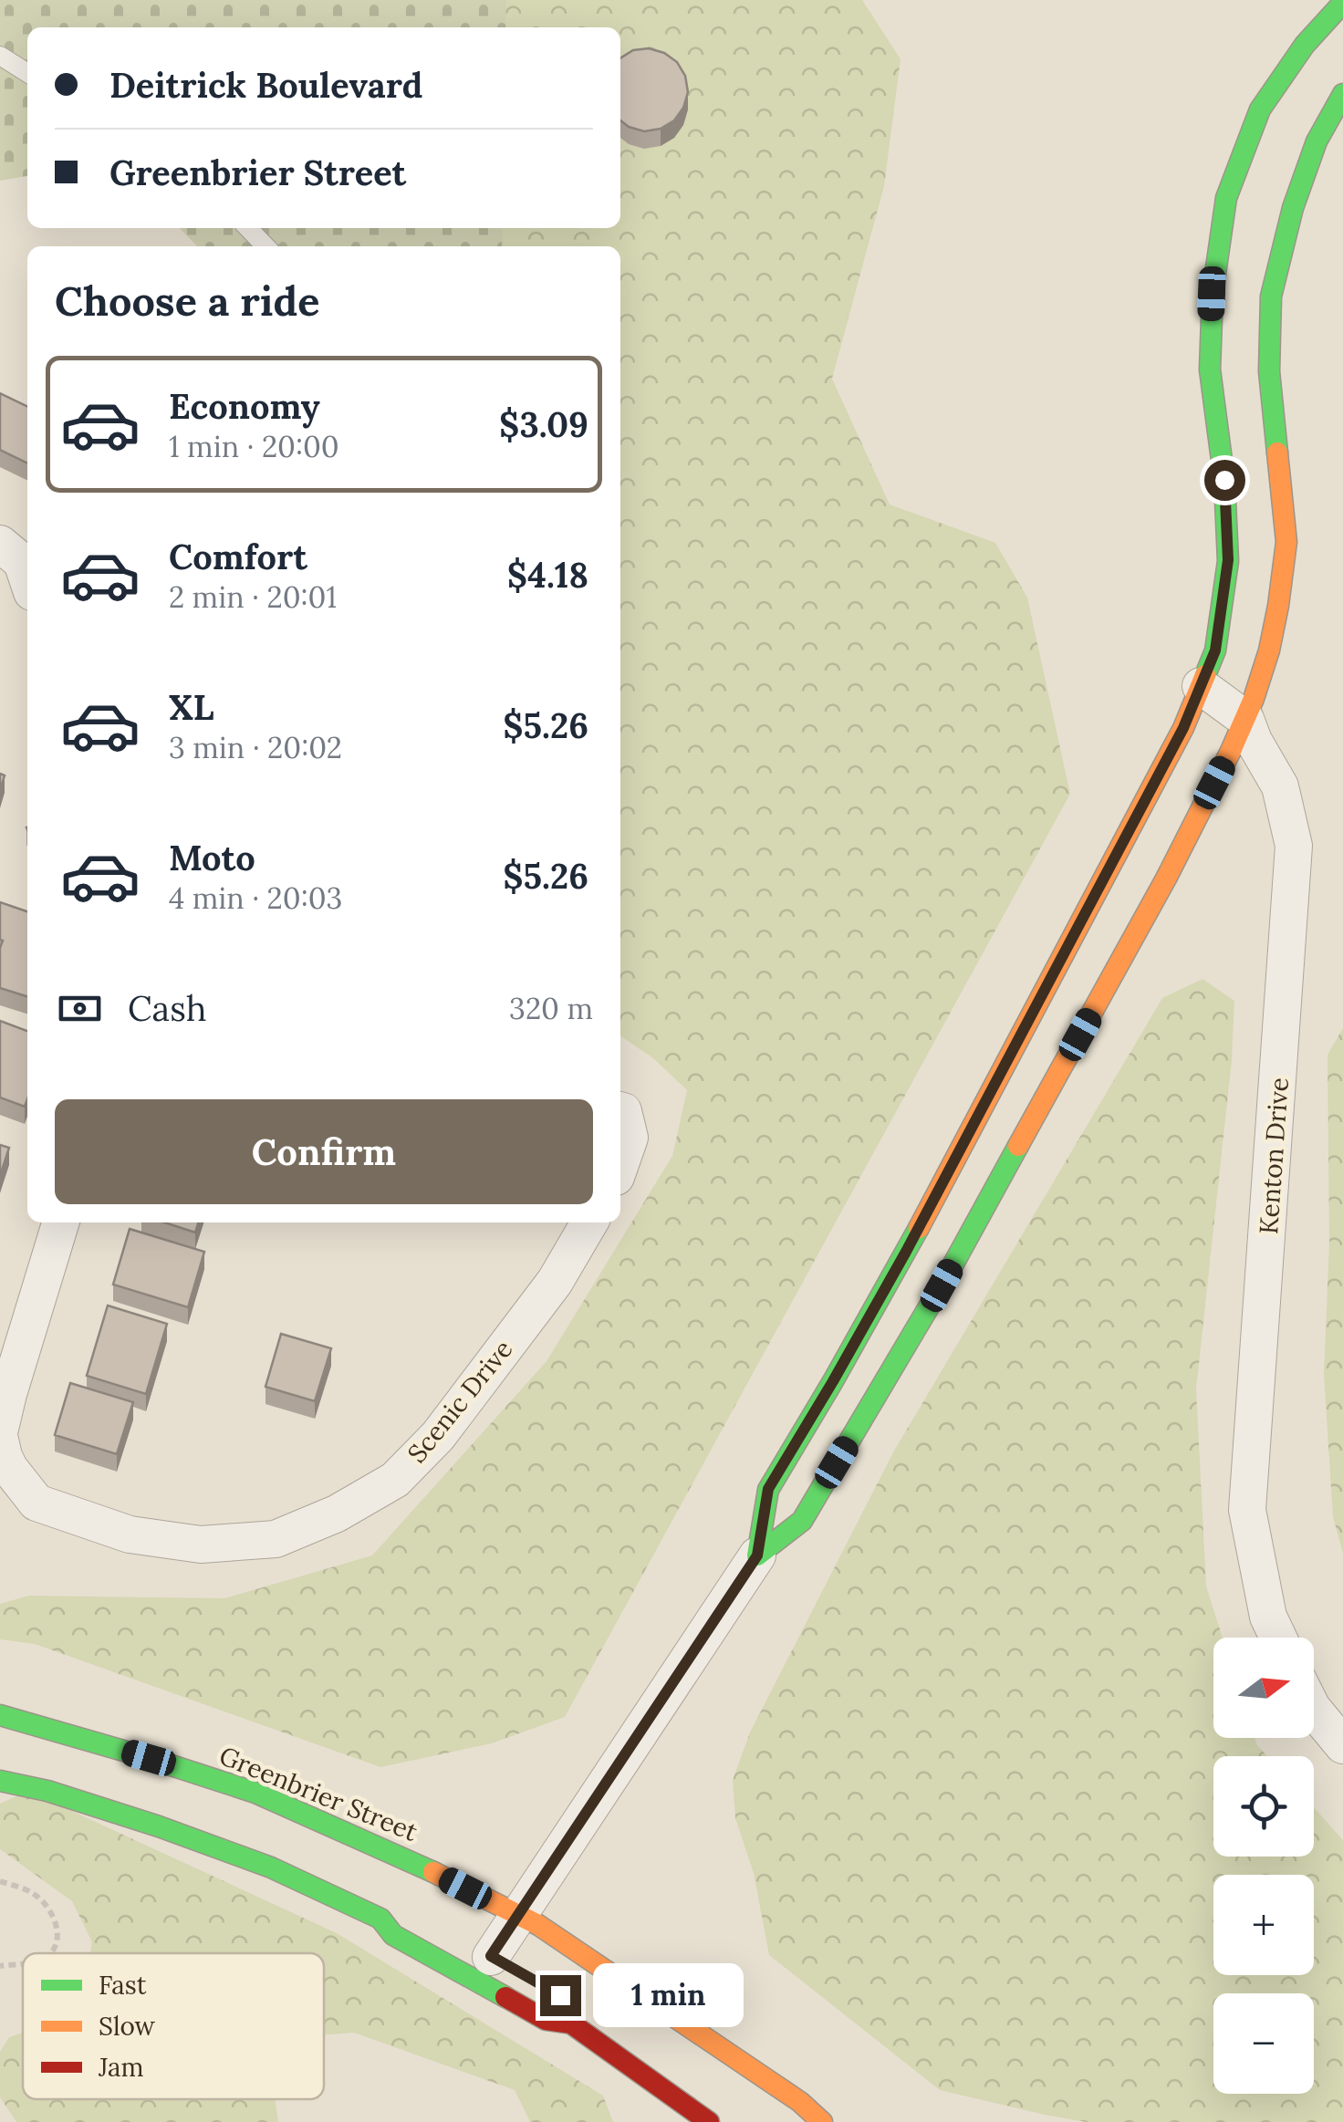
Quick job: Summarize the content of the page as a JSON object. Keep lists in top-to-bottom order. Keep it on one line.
{"streets":{"street":["Kenton Drive","Scenic Drive","Greenbrier Street"]},"legend":["Fast","Slow","Jam"],"north":"right","page":{"banner":["Deitrick Boulevard","Greenbrier Street"],"heading":"Choose a ride","list":[{"name":"Economy","note":"1 min · 20:00","value":"$3.09"},{"name":"Comfort","note":"2 min · 20:01","value":"$4.18"},{"name":"XL","note":"3 min · 20:02","value":"$5.26"},{"name":"Moto","note":"4 min · 20:03","value":"$5.26"}],"pay":["Cash","320 m"],"buttons":"Confirm","map_buttons":["+","−"],"bubble":"1 min"}}
